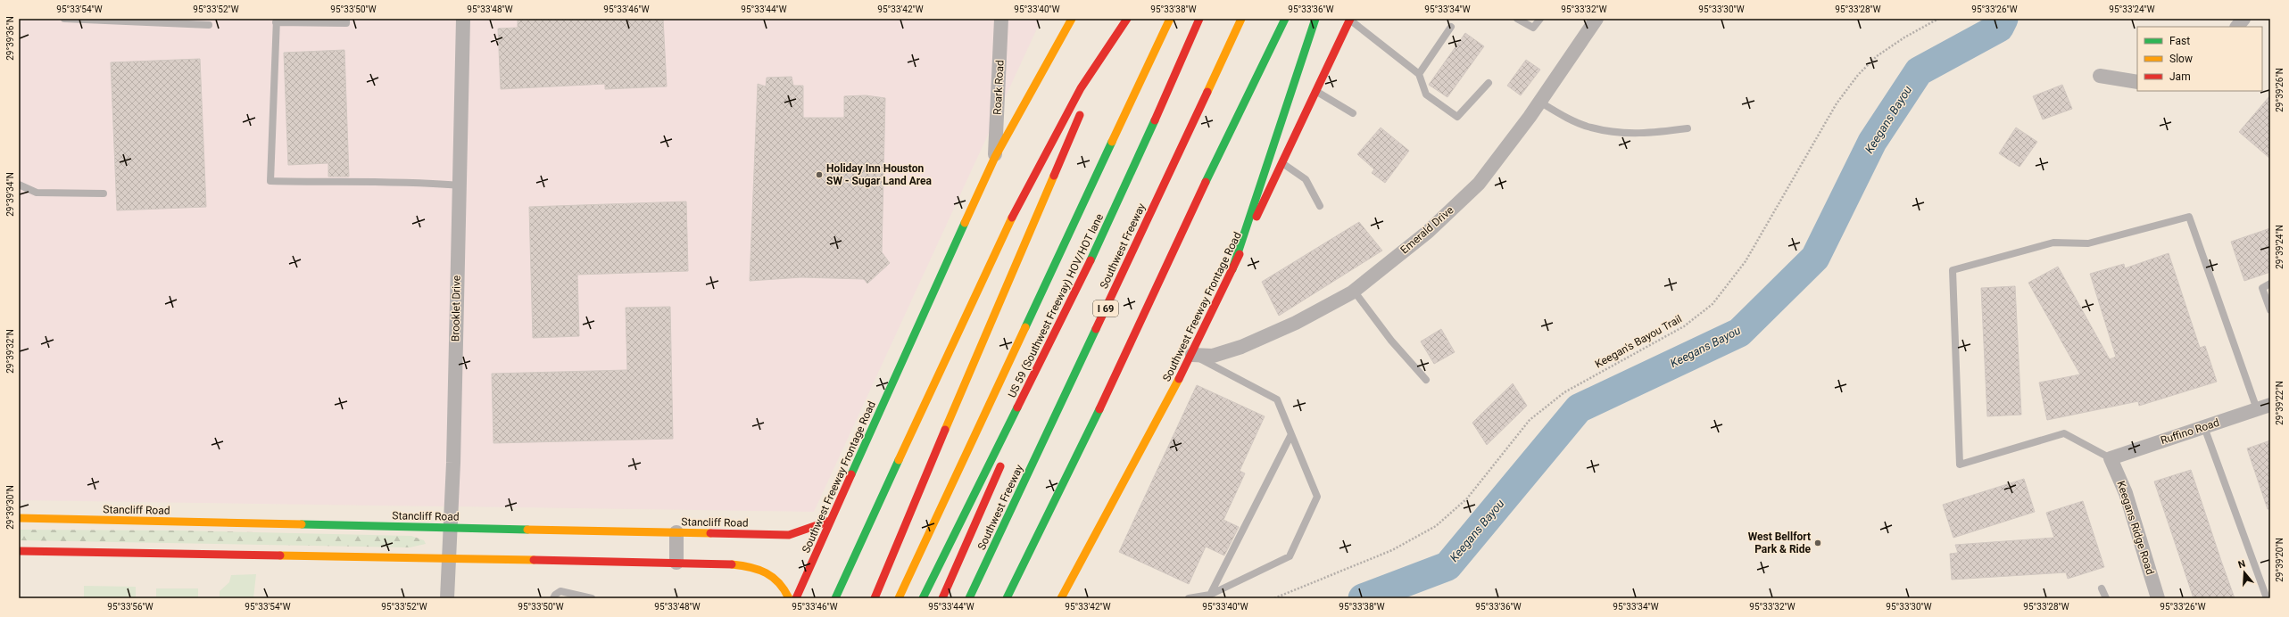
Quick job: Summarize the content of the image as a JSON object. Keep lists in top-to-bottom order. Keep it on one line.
{"streets":{"main road":["Southwest Freeway","US 59 (Southwest Freeway) HOV/HOT lane","Southwest Freeway Frontage Road","I 69","Stancliff Road"],"street":["Roark Road","Emerald Drive","Brooklet Drive","Ruffino Road","Keegans Ridge Road"],"path":["Keegan's Bayou Trail"]},"crossings":[["Roark Road","Southwest Freeway Frontage Road"],["Emerald Drive","Southwest Freeway Frontage Road"],["Southwest Freeway Frontage Road","Stancliff Road"],["Brooklet Drive","Stancliff Road"],["Ruffino Road","Keegans Ridge Road"]],"water":["Keegans Bayou"],"places":["Holiday Inn Houston SW - Sugar Land Area","West Bellfort Park & Ride"],"legend":["Fast","Slow","Jam"],"north":"top","coordinates":["95°33'54\"W","95°33'52\"W","95°33'50\"W","95°33'48\"W","95°33'46\"W","95°33'44\"W","95°33'42\"W","95°33'40\"W","95°33'38\"W","95°33'36\"W","95°33'34\"W","95°33'32\"W","95°33'30\"W","95°33'28\"W","95°33'26\"W","95°33'24\"W","29°39'36\"N","29°39'26\"N","29°39'34\"N","29°39'24\"N","29°39'32\"N","29°39'22\"N","29°39'30\"N","29°39'20\"N","95°33'56\"W"]}
